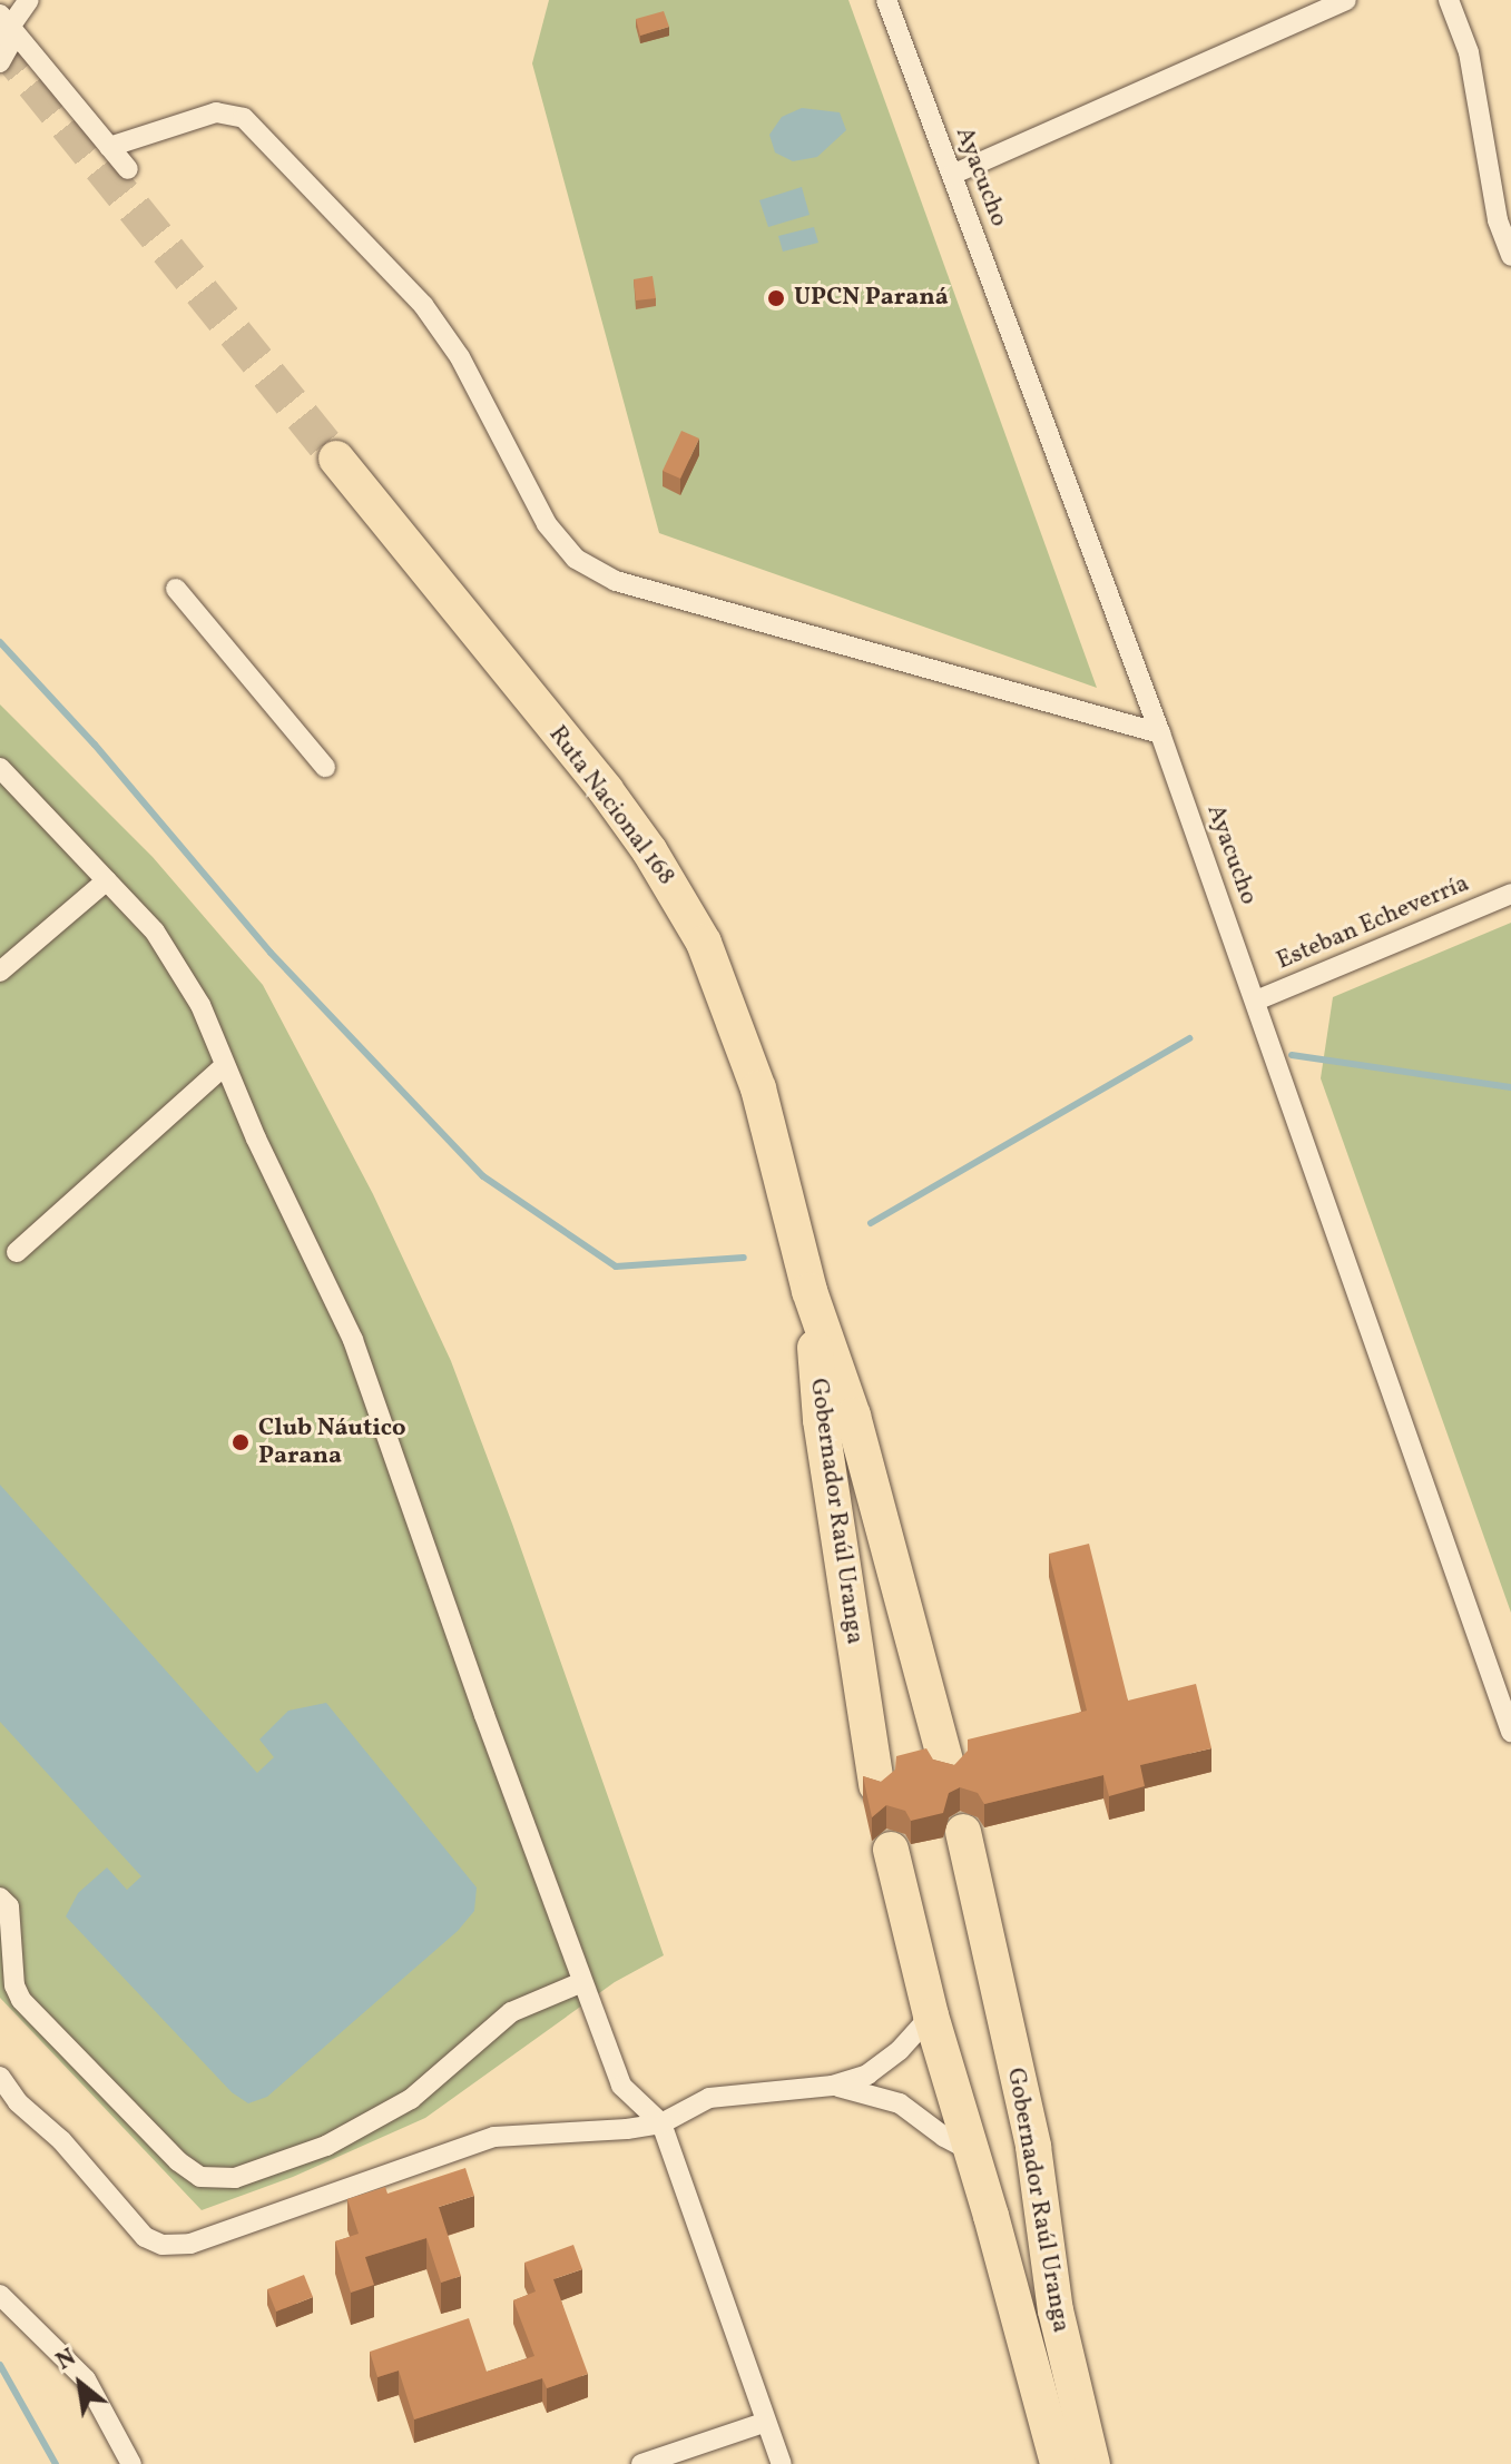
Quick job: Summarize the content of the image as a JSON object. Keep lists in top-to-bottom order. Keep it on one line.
{"streets":{"highway":["Ruta Nacional 168","Gobernador Raúl Uranga"],"street":["Ayacucho","Esteban Echeverría"]},"crossings":[["Ayacucho","Esteban Echeverría"],["Ruta Nacional 168","Gobernador Raúl Uranga"]],"places":["UPCN Paraná","Club Náutico Parana"],"north":"top left"}
